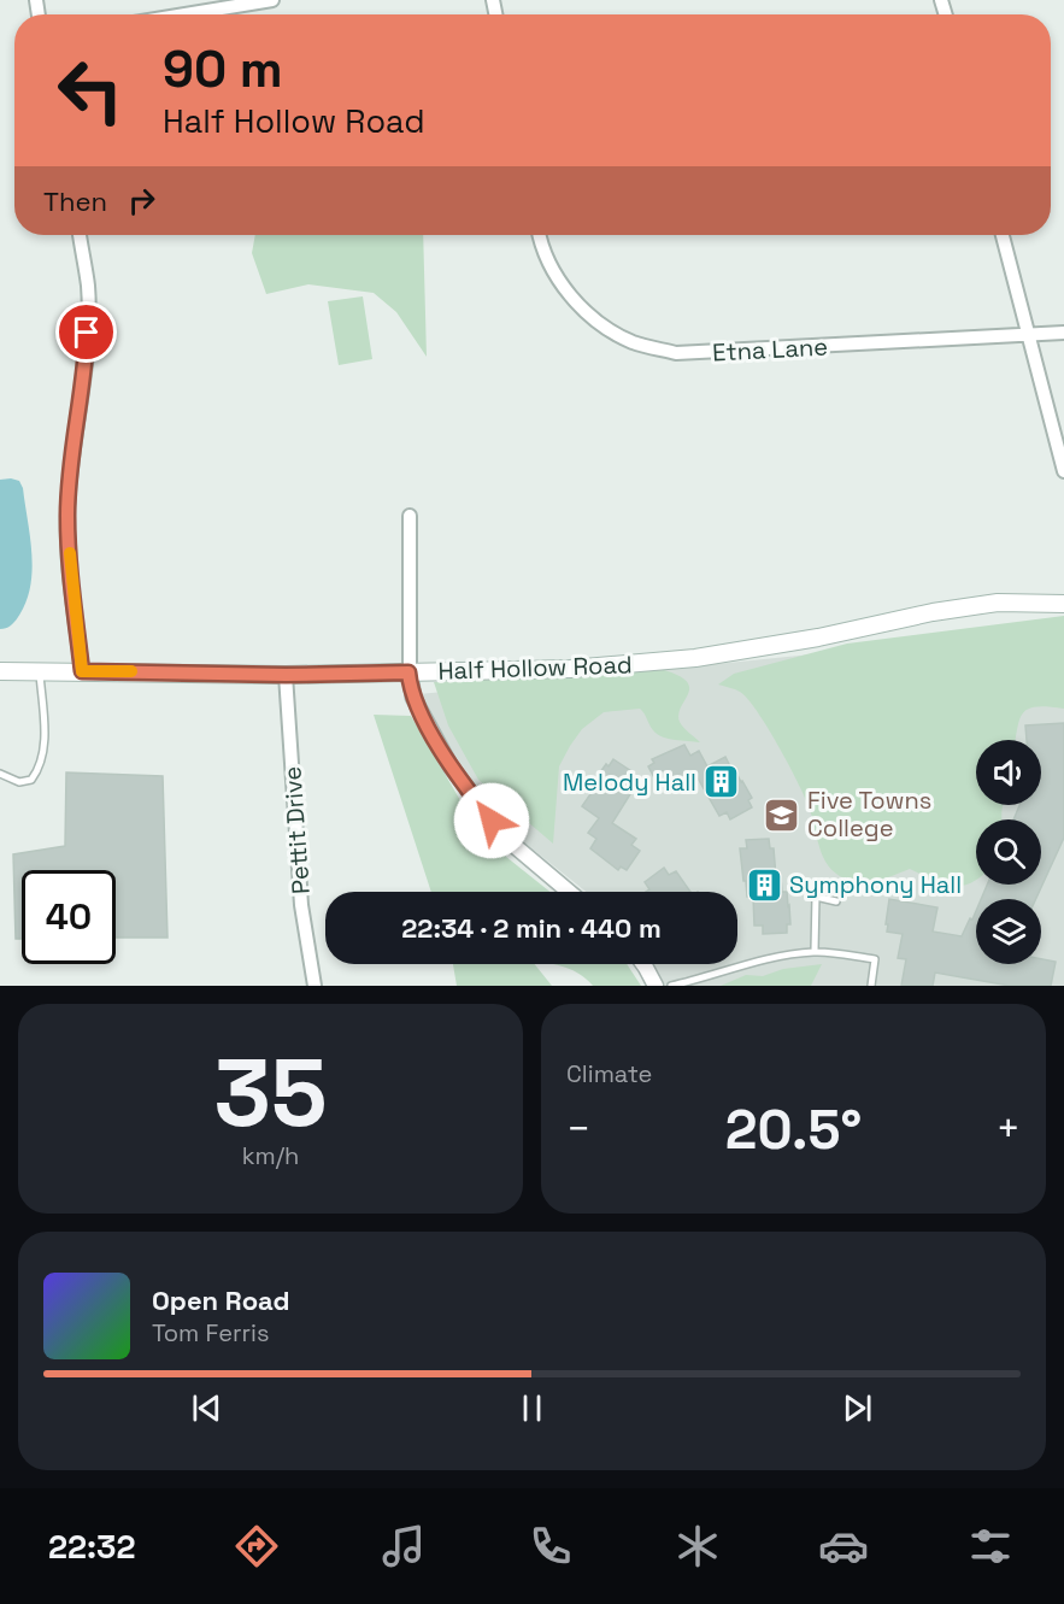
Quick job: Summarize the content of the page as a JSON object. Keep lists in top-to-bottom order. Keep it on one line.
{"streets":{"main road":["Half Hollow Road"],"street":["Etna Lane","Pettit Drive"]},"crossings":[["Half Hollow Road","Pettit Drive"]],"places":{"building":["Melody Hall","Symphony Hall"],"school or university":["Five Towns College"]},"page":{"turn":["90 m","Half Hollow Road"],"then":"Then","limit":"40","trip":"22:34 · 2 min · 440 m","tile":[["35","km/h"],"Climate"],"heat":["−","20.5°","+"],"song":["Open Road","Tom Ferris"],"tabs":"22:32"}}
